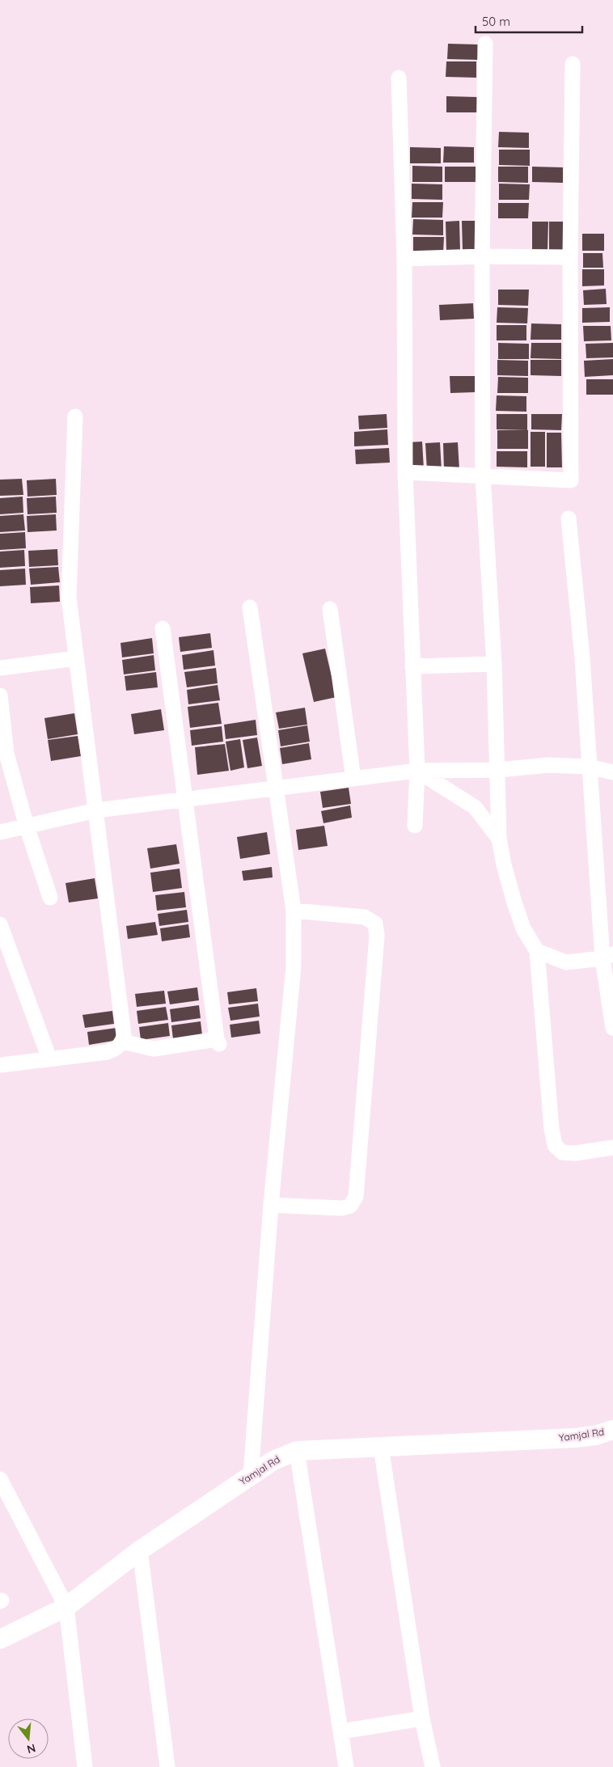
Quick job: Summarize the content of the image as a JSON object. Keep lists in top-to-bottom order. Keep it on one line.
{"streets":{"main road":["Yamjal Rd"]},"scale_bar":"50 m","north":"bottom"}
